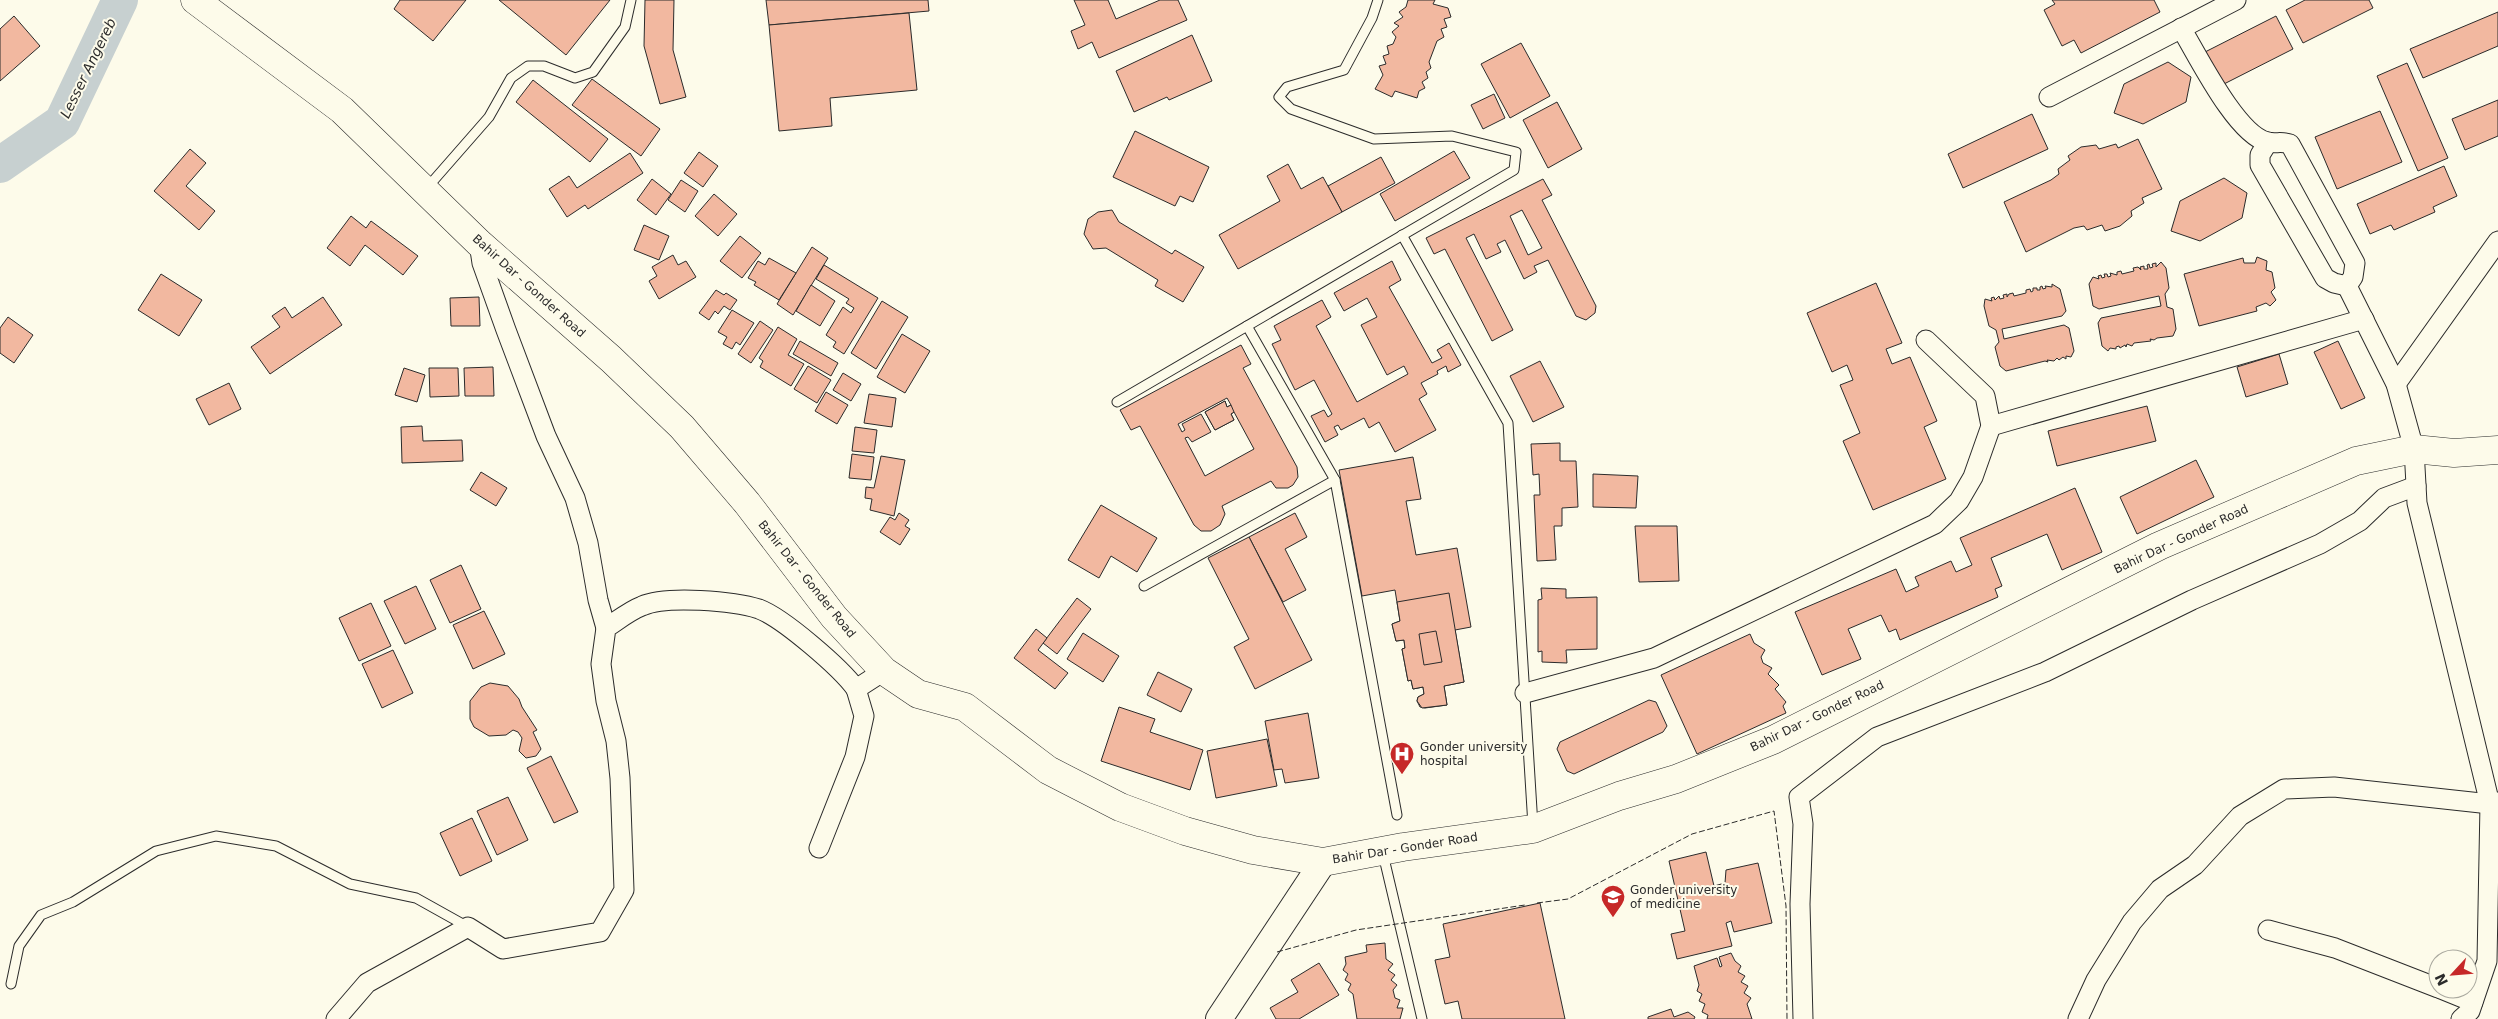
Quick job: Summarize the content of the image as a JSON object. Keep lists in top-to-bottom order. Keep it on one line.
{"streets":{"highway":["Bahir Dar - Gonder Road"]},"water":["Lesser Angereb"],"places":{"hospital":["Gonder university hospital"],"school or university":["Gonder university of medicine"]},"north":"bottom left"}
